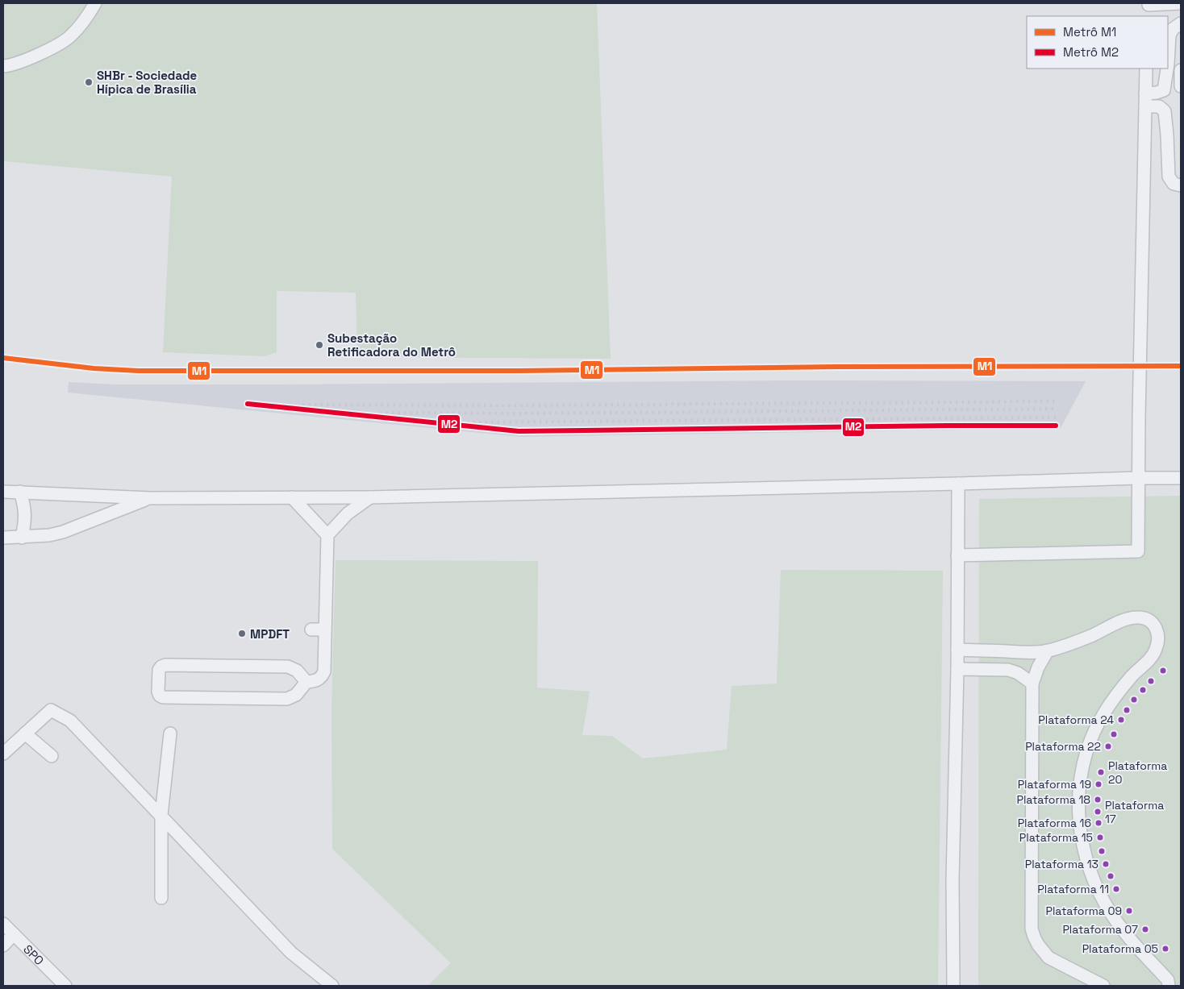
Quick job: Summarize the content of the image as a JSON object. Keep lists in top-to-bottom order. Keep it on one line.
{"streets":{"street":["SPO"]},"places":["SHBr - Sociedade Hípica de Brasília","Subestação Retificadora do Metrô","MPDFT","Plataforma 24","Plataforma 22","Plataforma 20","Plataforma 19","Plataforma 18","Plataforma 17","Plataforma 16","Plataforma 15","Plataforma 13","Plataforma 11","Plataforma 09","Plataforma 07","Plataforma 05"],"lines":["metro line M1","metro line M2"],"legend":["Metrô M1","Metrô M2"]}
